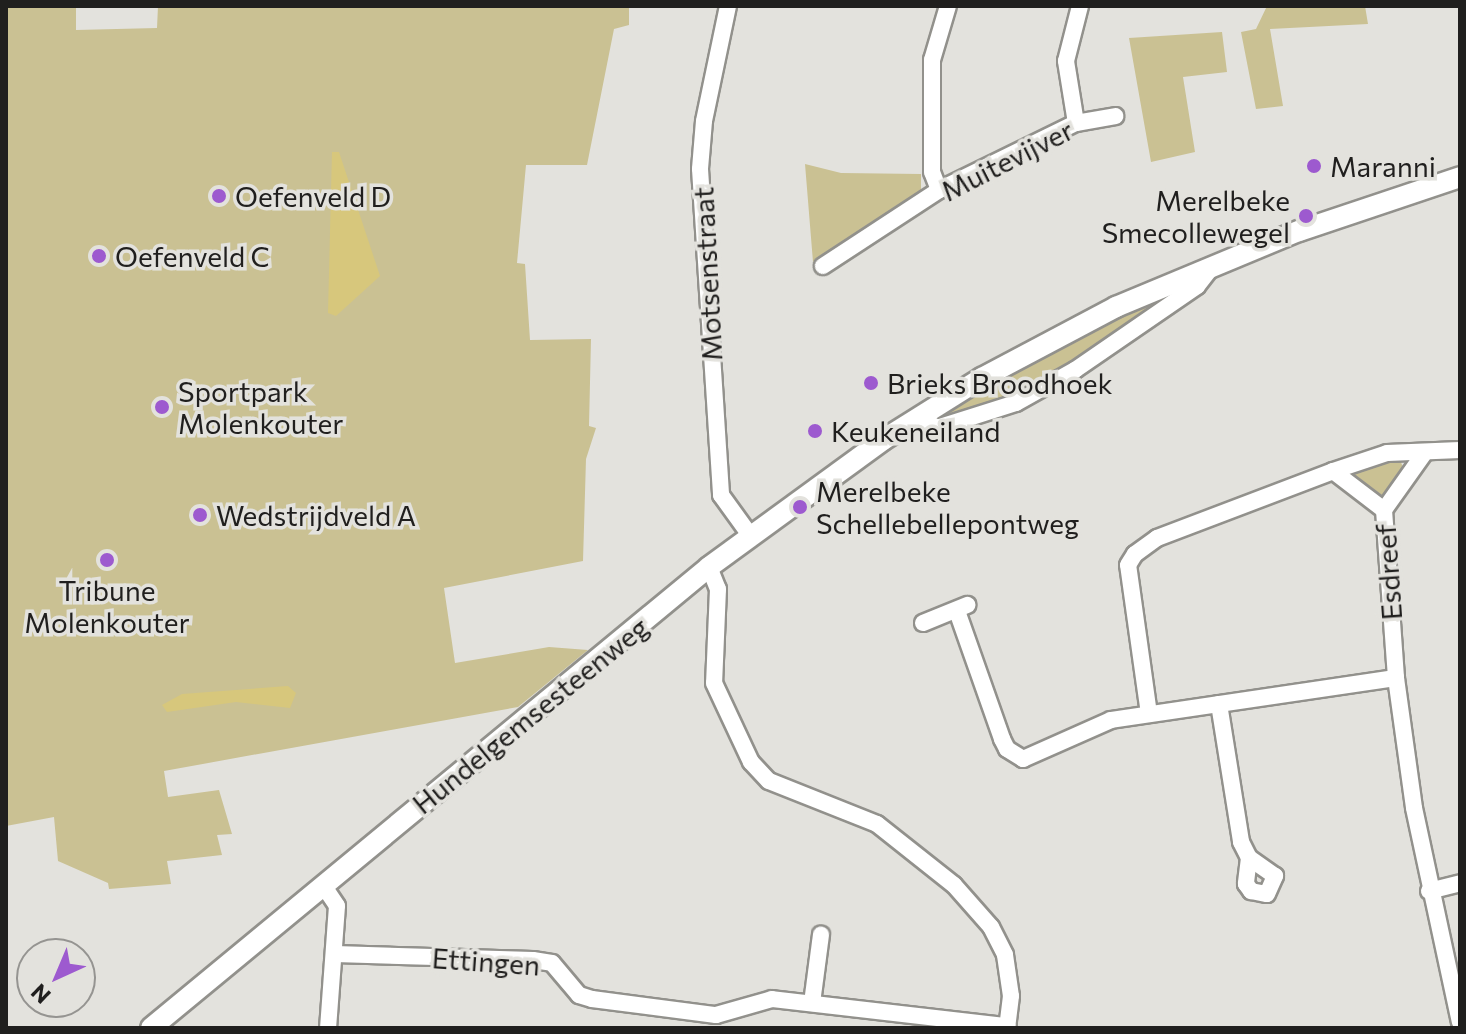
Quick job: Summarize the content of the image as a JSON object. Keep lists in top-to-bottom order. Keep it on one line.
{"streets":{"main road":["Hundelgemsesteenweg"],"street":["Muitevijver","Motsenstraat","Esdreef","Ettingen"]},"crossings":[["Motsenstraat","Hundelgemsesteenweg"]],"places":["Maranni","Oefenveld D","Merelbeke Smecollewegel","Oefenveld C","Brieks Broodhoek","Sportpark Molenkouter","Keukeneiland","Merelbeke Schellebellepontweg","Wedstrijdveld A","Tribune Molenkouter"],"north":"bottom left"}
